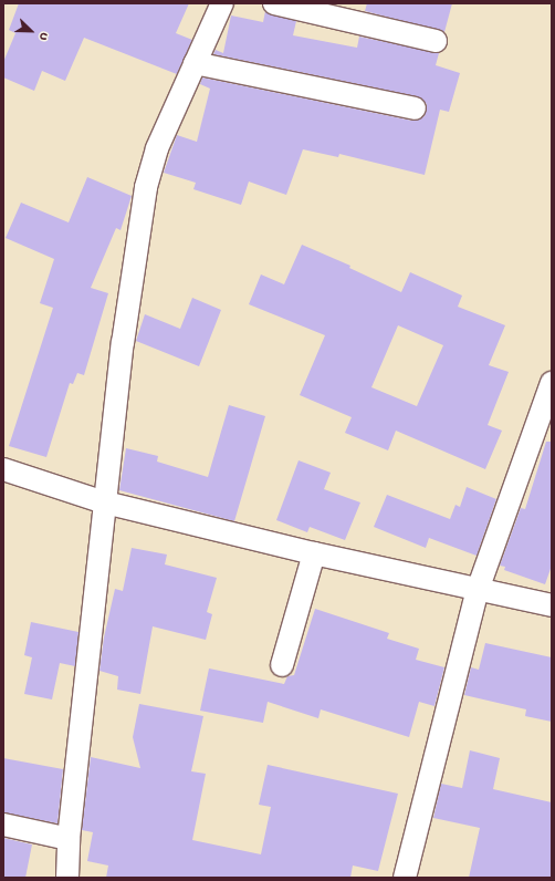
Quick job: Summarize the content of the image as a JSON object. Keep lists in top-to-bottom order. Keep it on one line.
{"north":"bottom right"}
